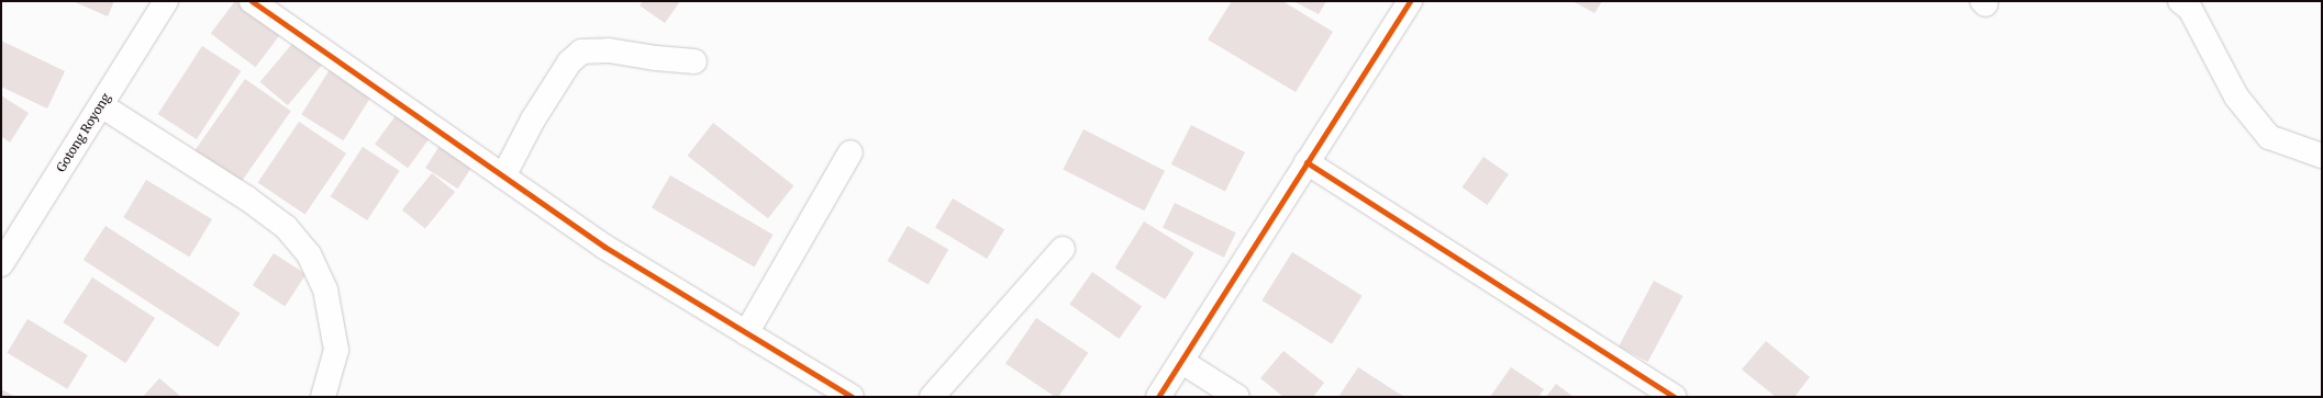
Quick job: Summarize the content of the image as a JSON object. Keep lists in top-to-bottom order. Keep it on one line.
{"streets":{"street":["Gotong Royong"]}}
